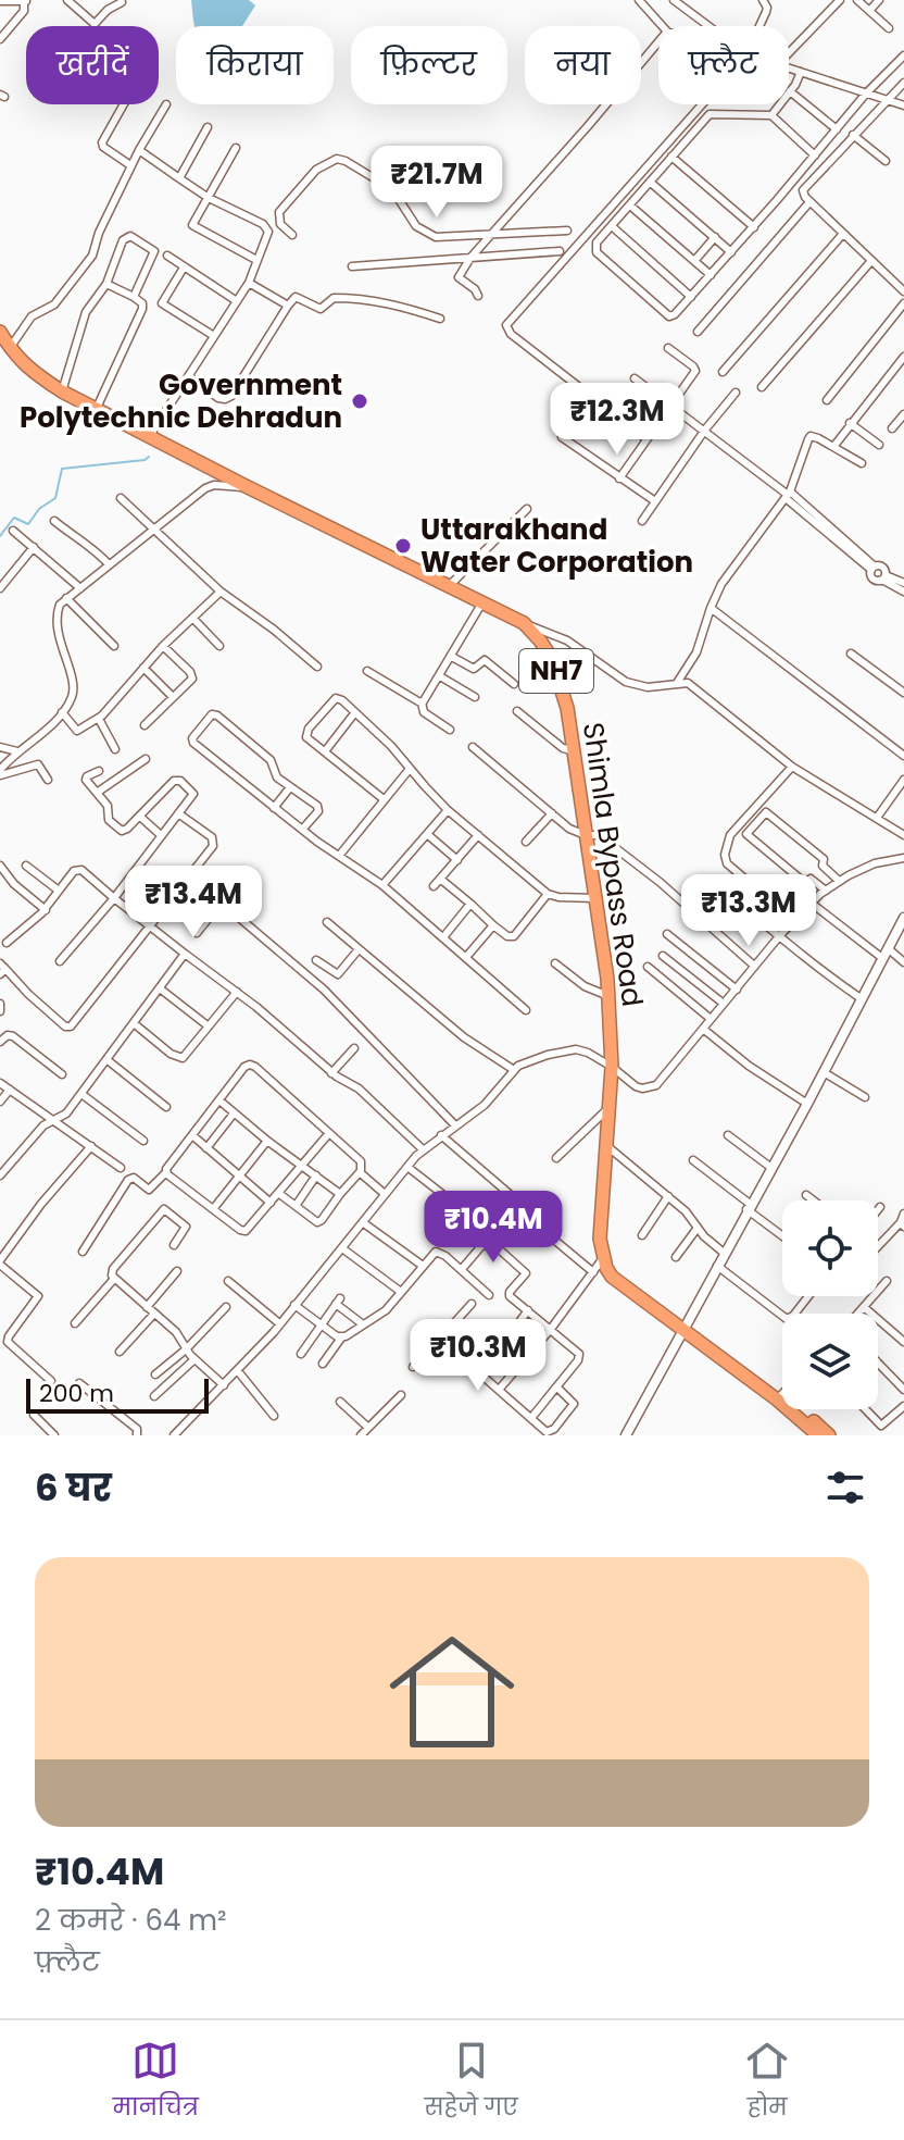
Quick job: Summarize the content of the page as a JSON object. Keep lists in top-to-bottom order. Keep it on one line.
{"streets":{"highway":["NH7","Shimla Bypass Road"]},"places":["Government Polytechnic Dehradun","Uttarakhand Water Corporation"],"scale_bar":"200 m","page":{"chip":["खरीदें","किराया","फ़िल्टर","नया","फ़्लैट"],"price":["₹21.7M","₹12.3M","₹13.4M","₹13.3M","₹10.4M","₹10.3M"],"scale":"200 m","heading":"6 घर","list":[{"name":"₹10.4M","note":"2 कमरे · 64 m² · फ़्लैट"}],"tabs":["मानचित्र","सहेजे गए","होम"]}}
